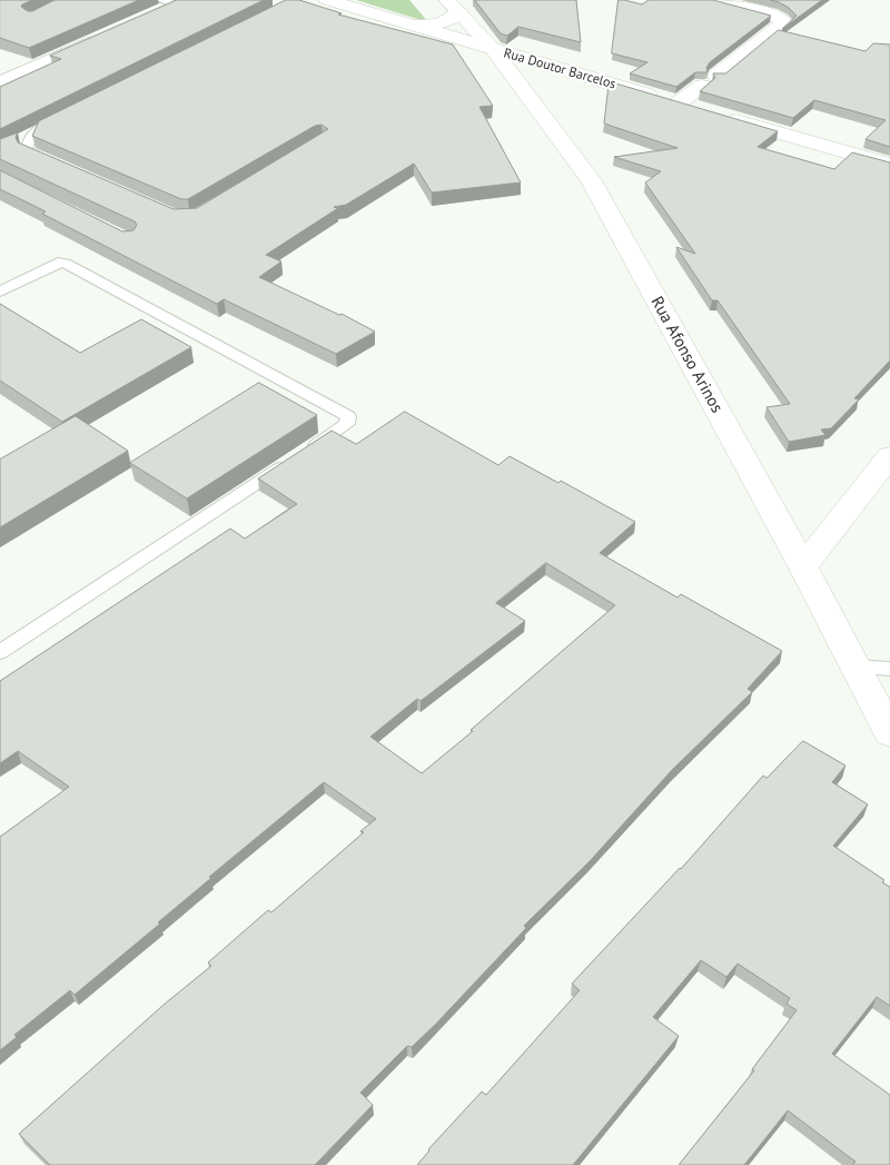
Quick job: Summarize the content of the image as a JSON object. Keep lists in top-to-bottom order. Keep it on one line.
{"streets":{"street":["Rua Doutor Barcelos","Rua Afonso Arinos"]},"crossings":[["Rua Doutor Barcelos","Rua Afonso Arinos"]]}
